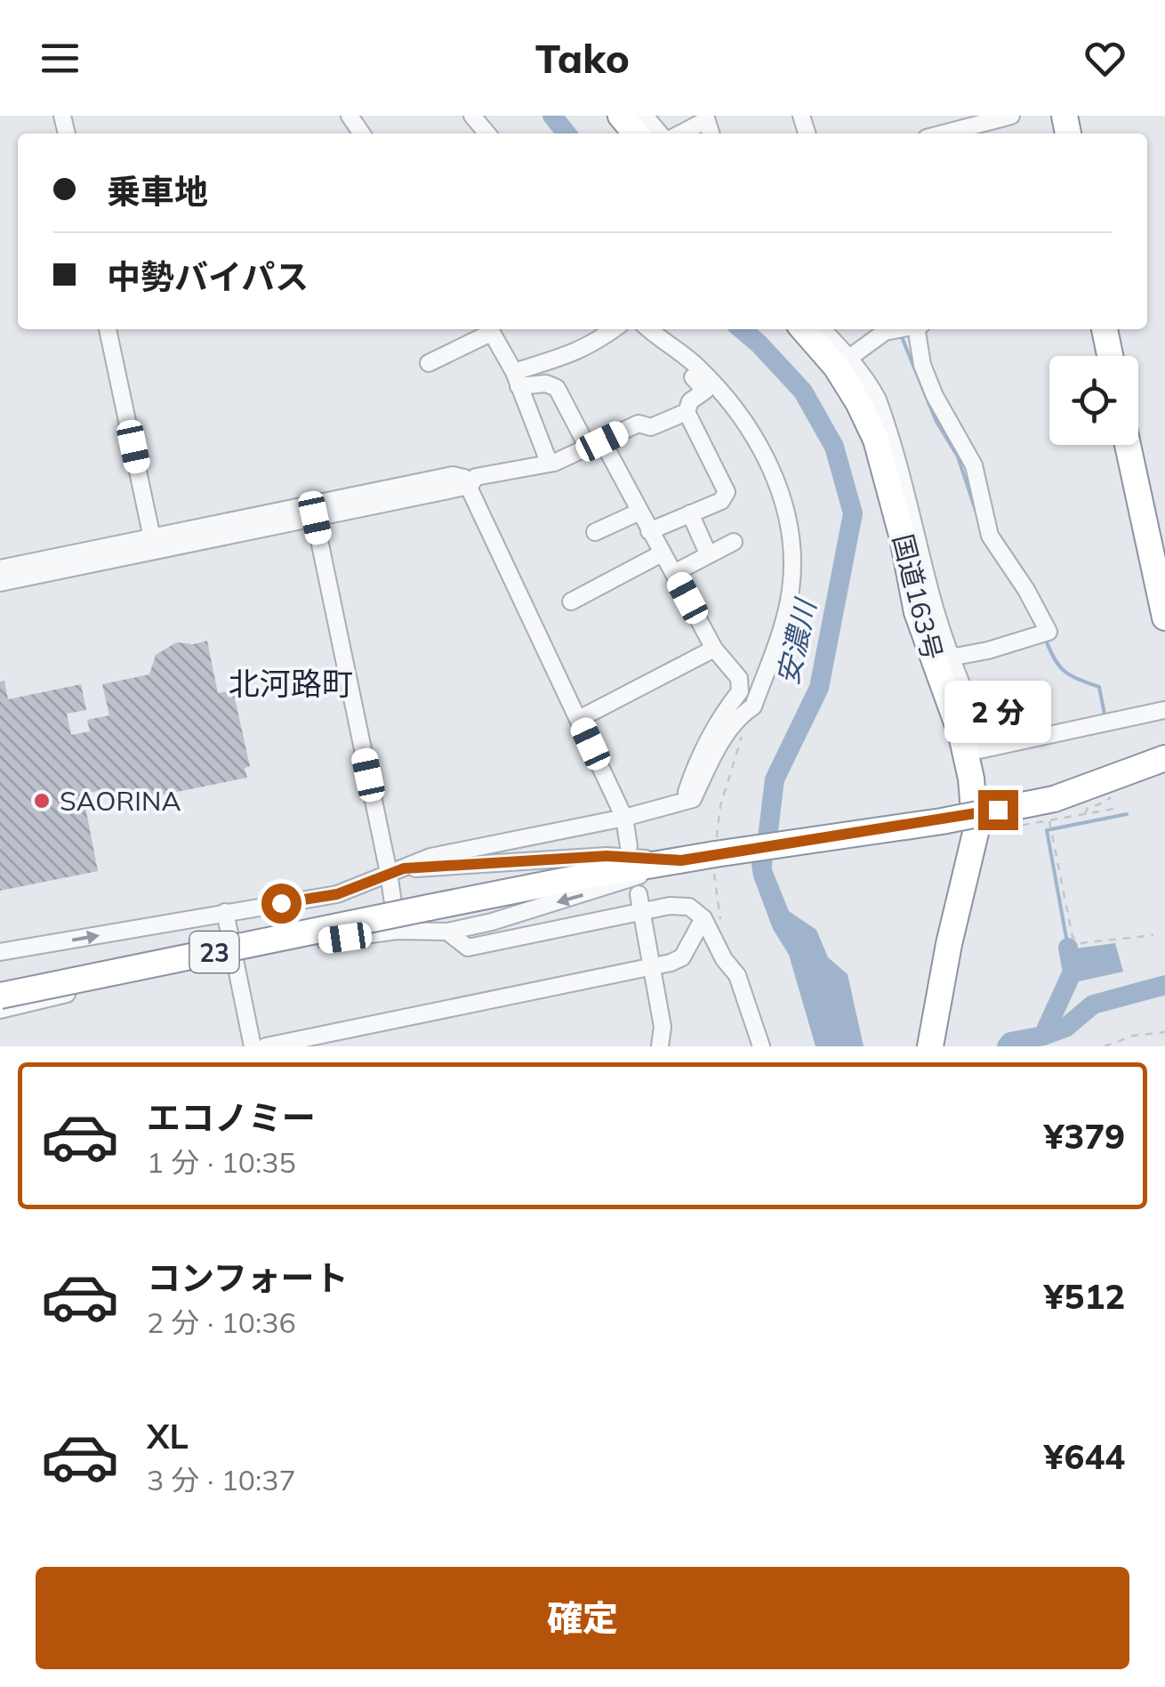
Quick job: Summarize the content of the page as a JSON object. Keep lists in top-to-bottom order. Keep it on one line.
{"streets":{"highway":["国道163号","23"]},"districts":["北河路町"],"water":["安濃川"],"places":["SAORINA"],"page":{"header":"Tako","banner":["乗車地","中勢バイパス"],"bubble":"2 分","list":[{"name":"エコノミー","note":"1 分 · 10:35","value":"¥379"},{"name":"コンフォート","note":"2 分 · 10:36","value":"¥512"},{"name":"XL","note":"3 分 · 10:37","value":"¥644"}],"buttons":"確定"}}
